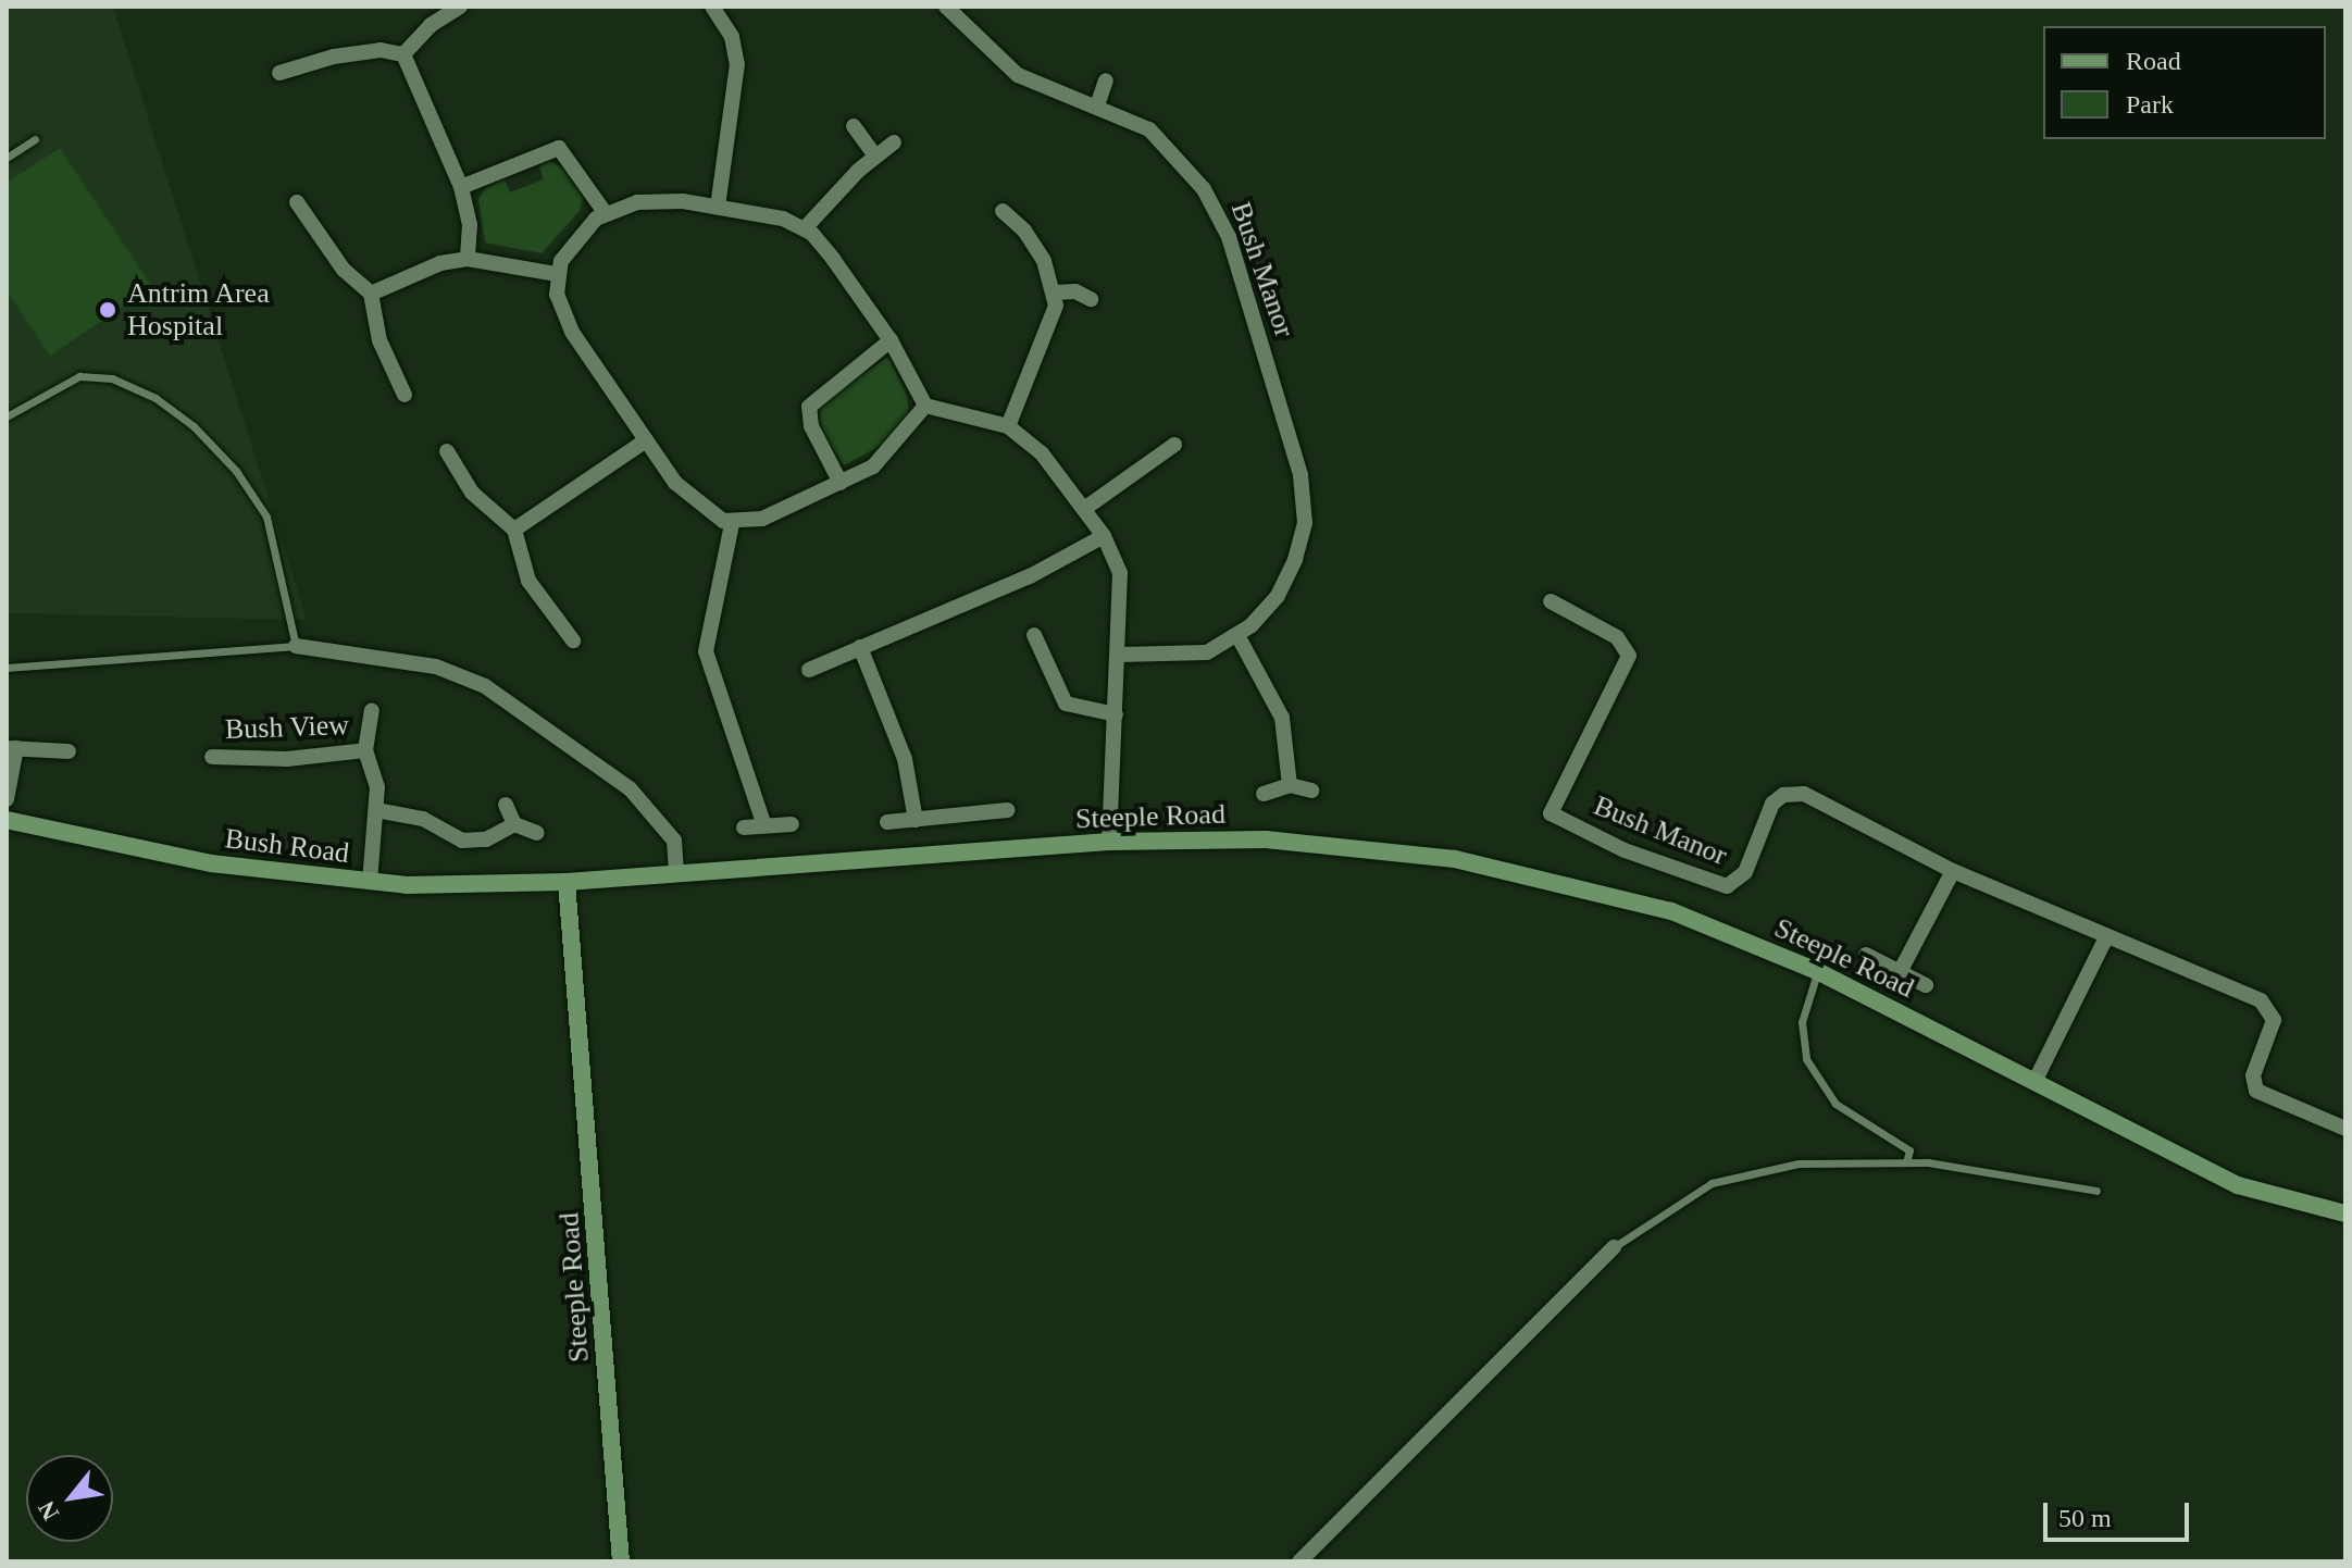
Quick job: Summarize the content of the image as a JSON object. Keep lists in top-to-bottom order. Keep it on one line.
{"streets":{"main road":["Steeple Road","Bush Road"],"street":["Bush Manor","Bush View"]},"crossings":[["Bush View","Bush Road"],["Steeple Road","Bush Road"]],"places":["Antrim Area Hospital"],"legend":["Road","Park"],"scale_bar":"50 m","north":"bottom left"}
